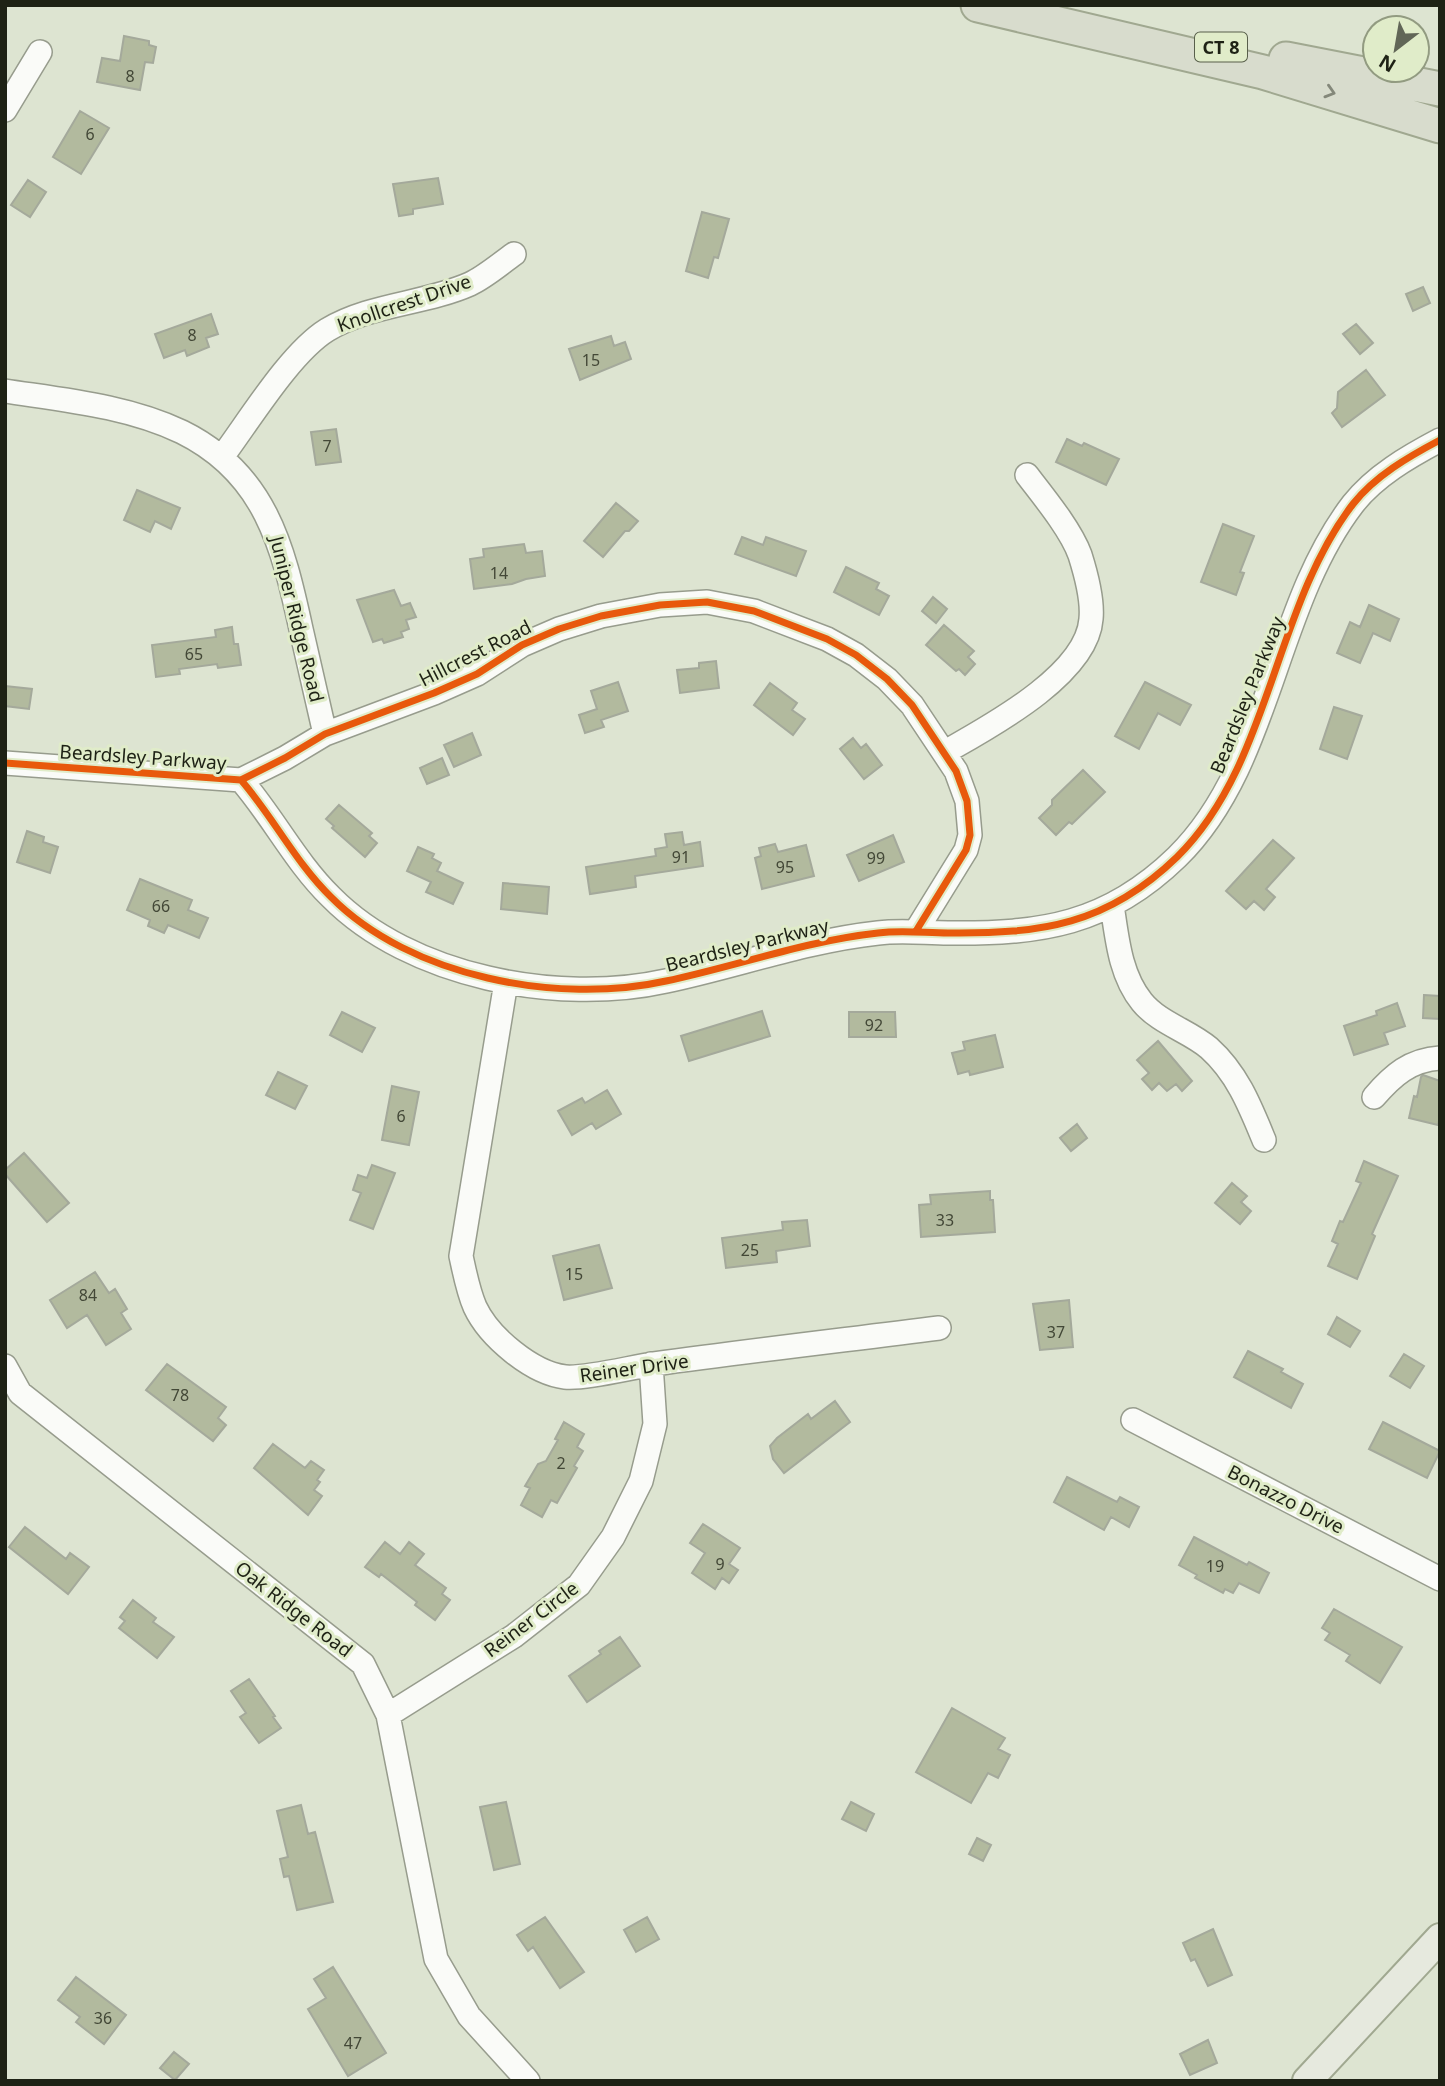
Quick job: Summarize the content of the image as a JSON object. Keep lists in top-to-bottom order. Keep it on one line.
{"streets":{"highway":["CT 8"],"street":["Knollcrest Drive","Juniper Ridge Road","Hillcrest Road","Beardsley Parkway","Reiner Drive","Bonazzo Drive","Oak Ridge Road","Reiner Circle"]},"crossings":[["Knollcrest Drive","Juniper Ridge Road"],["Juniper Ridge Road","Hillcrest Road"],["Hillcrest Road","Beardsley Parkway"],["Beardsley Parkway","Reiner Drive"],["Reiner Drive","Reiner Circle"],["Oak Ridge Road","Reiner Circle"]],"house_numbers":["8","6","8","15","7","14","65","91","99","95","66","92","6","33","25","15","84","37","78","2","9","19","36","47"],"north":"bottom left"}
